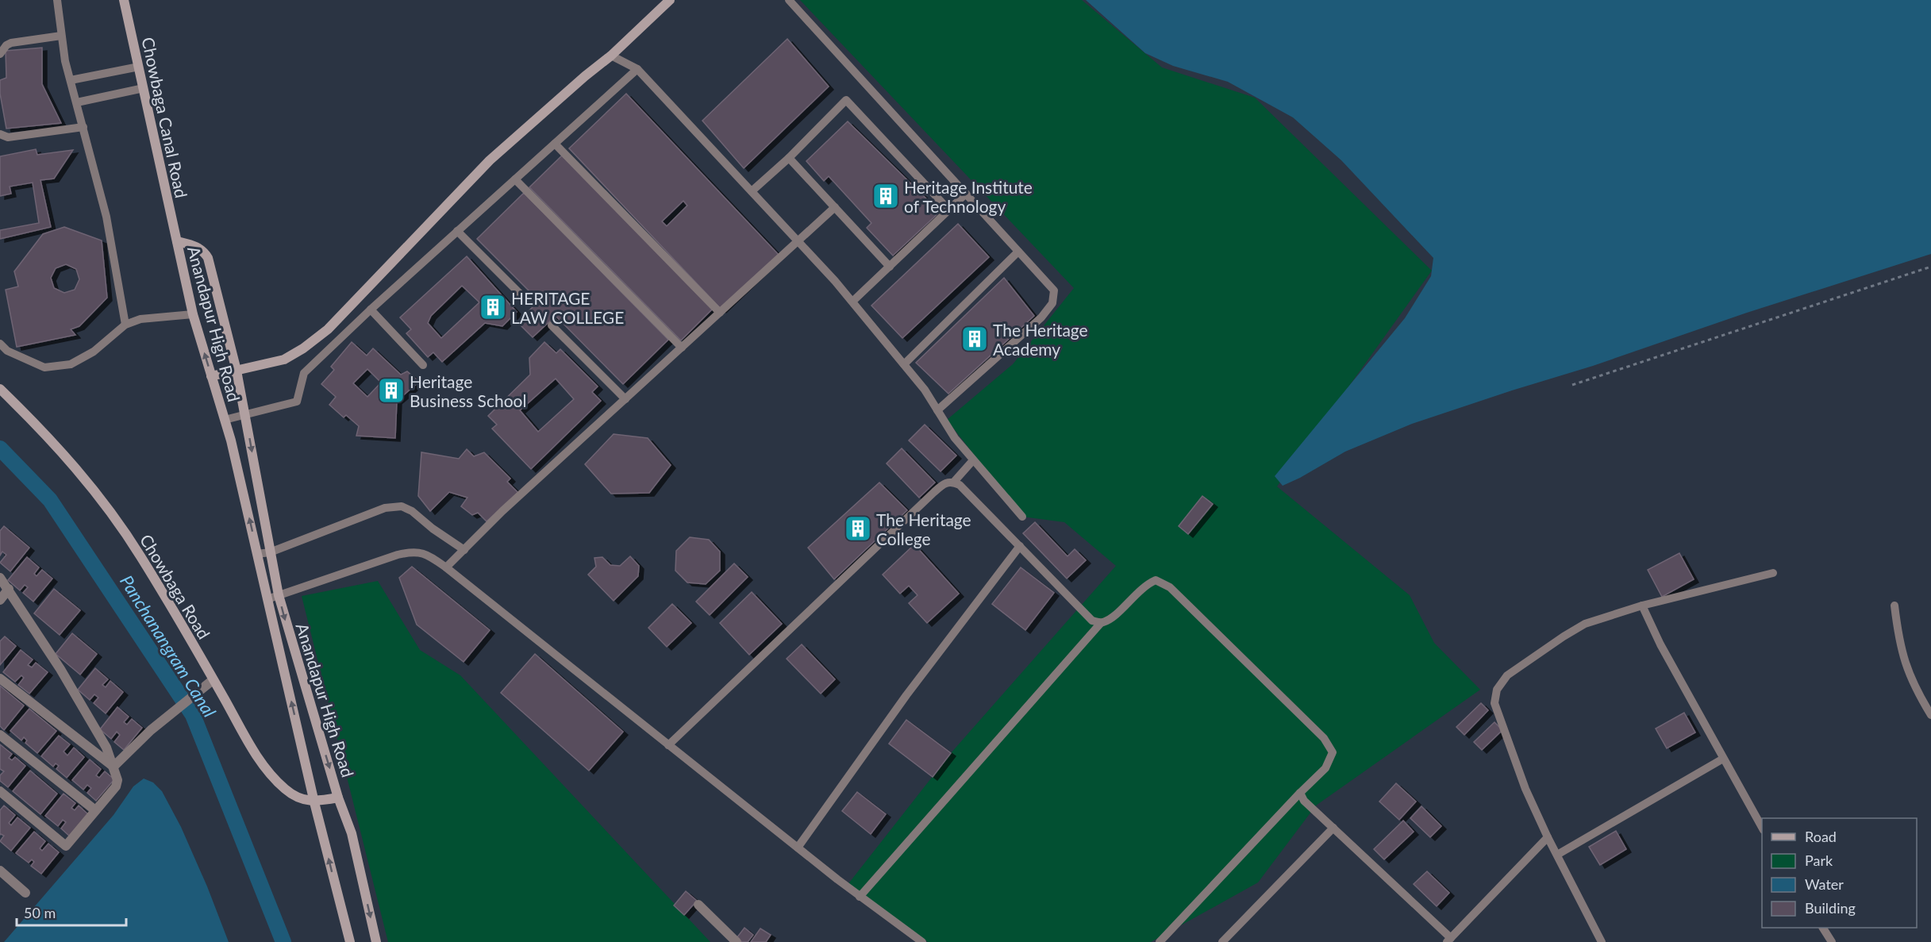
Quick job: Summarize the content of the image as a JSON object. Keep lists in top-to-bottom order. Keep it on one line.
{"streets":{"main road":["Chowbaga Canal Road","Anandapur High Road","Chowbaga Road"]},"crossings":[["Chowbaga Canal Road","Anandapur High Road"],["Anandapur High Road","Chowbaga Road"]],"water":["Panchanangram Canal"],"places":{"building":["Heritage Institute of Technology","HERITAGE LAW COLLEGE","The Heritage Academy","Heritage Business School","The Heritage College"]},"legend":["Road","Park","Water","Building"],"scale_bar":"50 m"}
